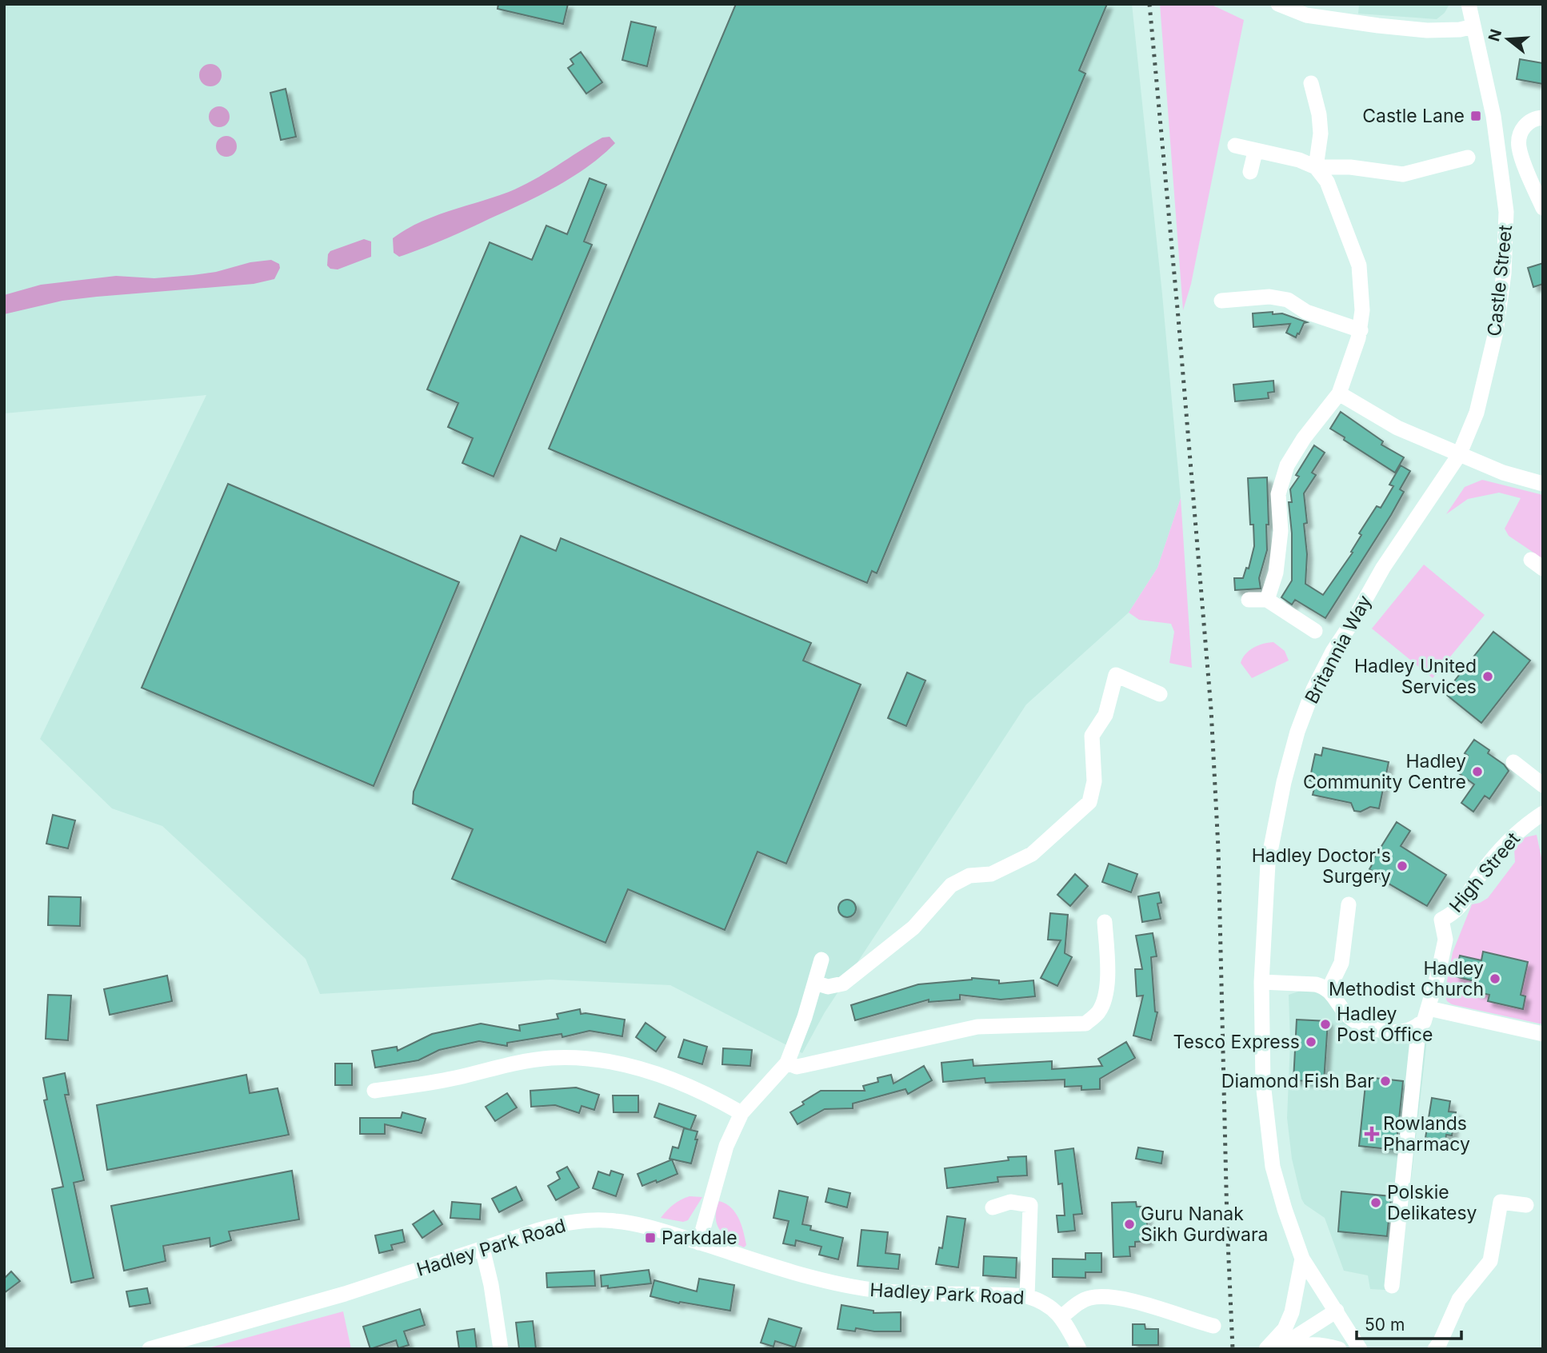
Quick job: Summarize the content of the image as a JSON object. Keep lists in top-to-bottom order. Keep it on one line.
{"streets":{"street":["Castle Street","Britannia Way","High Street","Hadley Park Road"]},"crossings":[["Castle Street","Britannia Way"]],"places":{"transit":["Castle Lane","Parkdale"],"other":["Hadley United Services","Hadley Community Centre","Hadley Doctor's Surgery","Hadley Methodist Church","Hadley Post Office","Tesco Express","Diamond Fish Bar","Polskie Delikatesy","Guru Nanak Sikh Gurdwara"],"health":["Rowlands Pharmacy"]},"scale_bar":"50 m","north":"left"}
